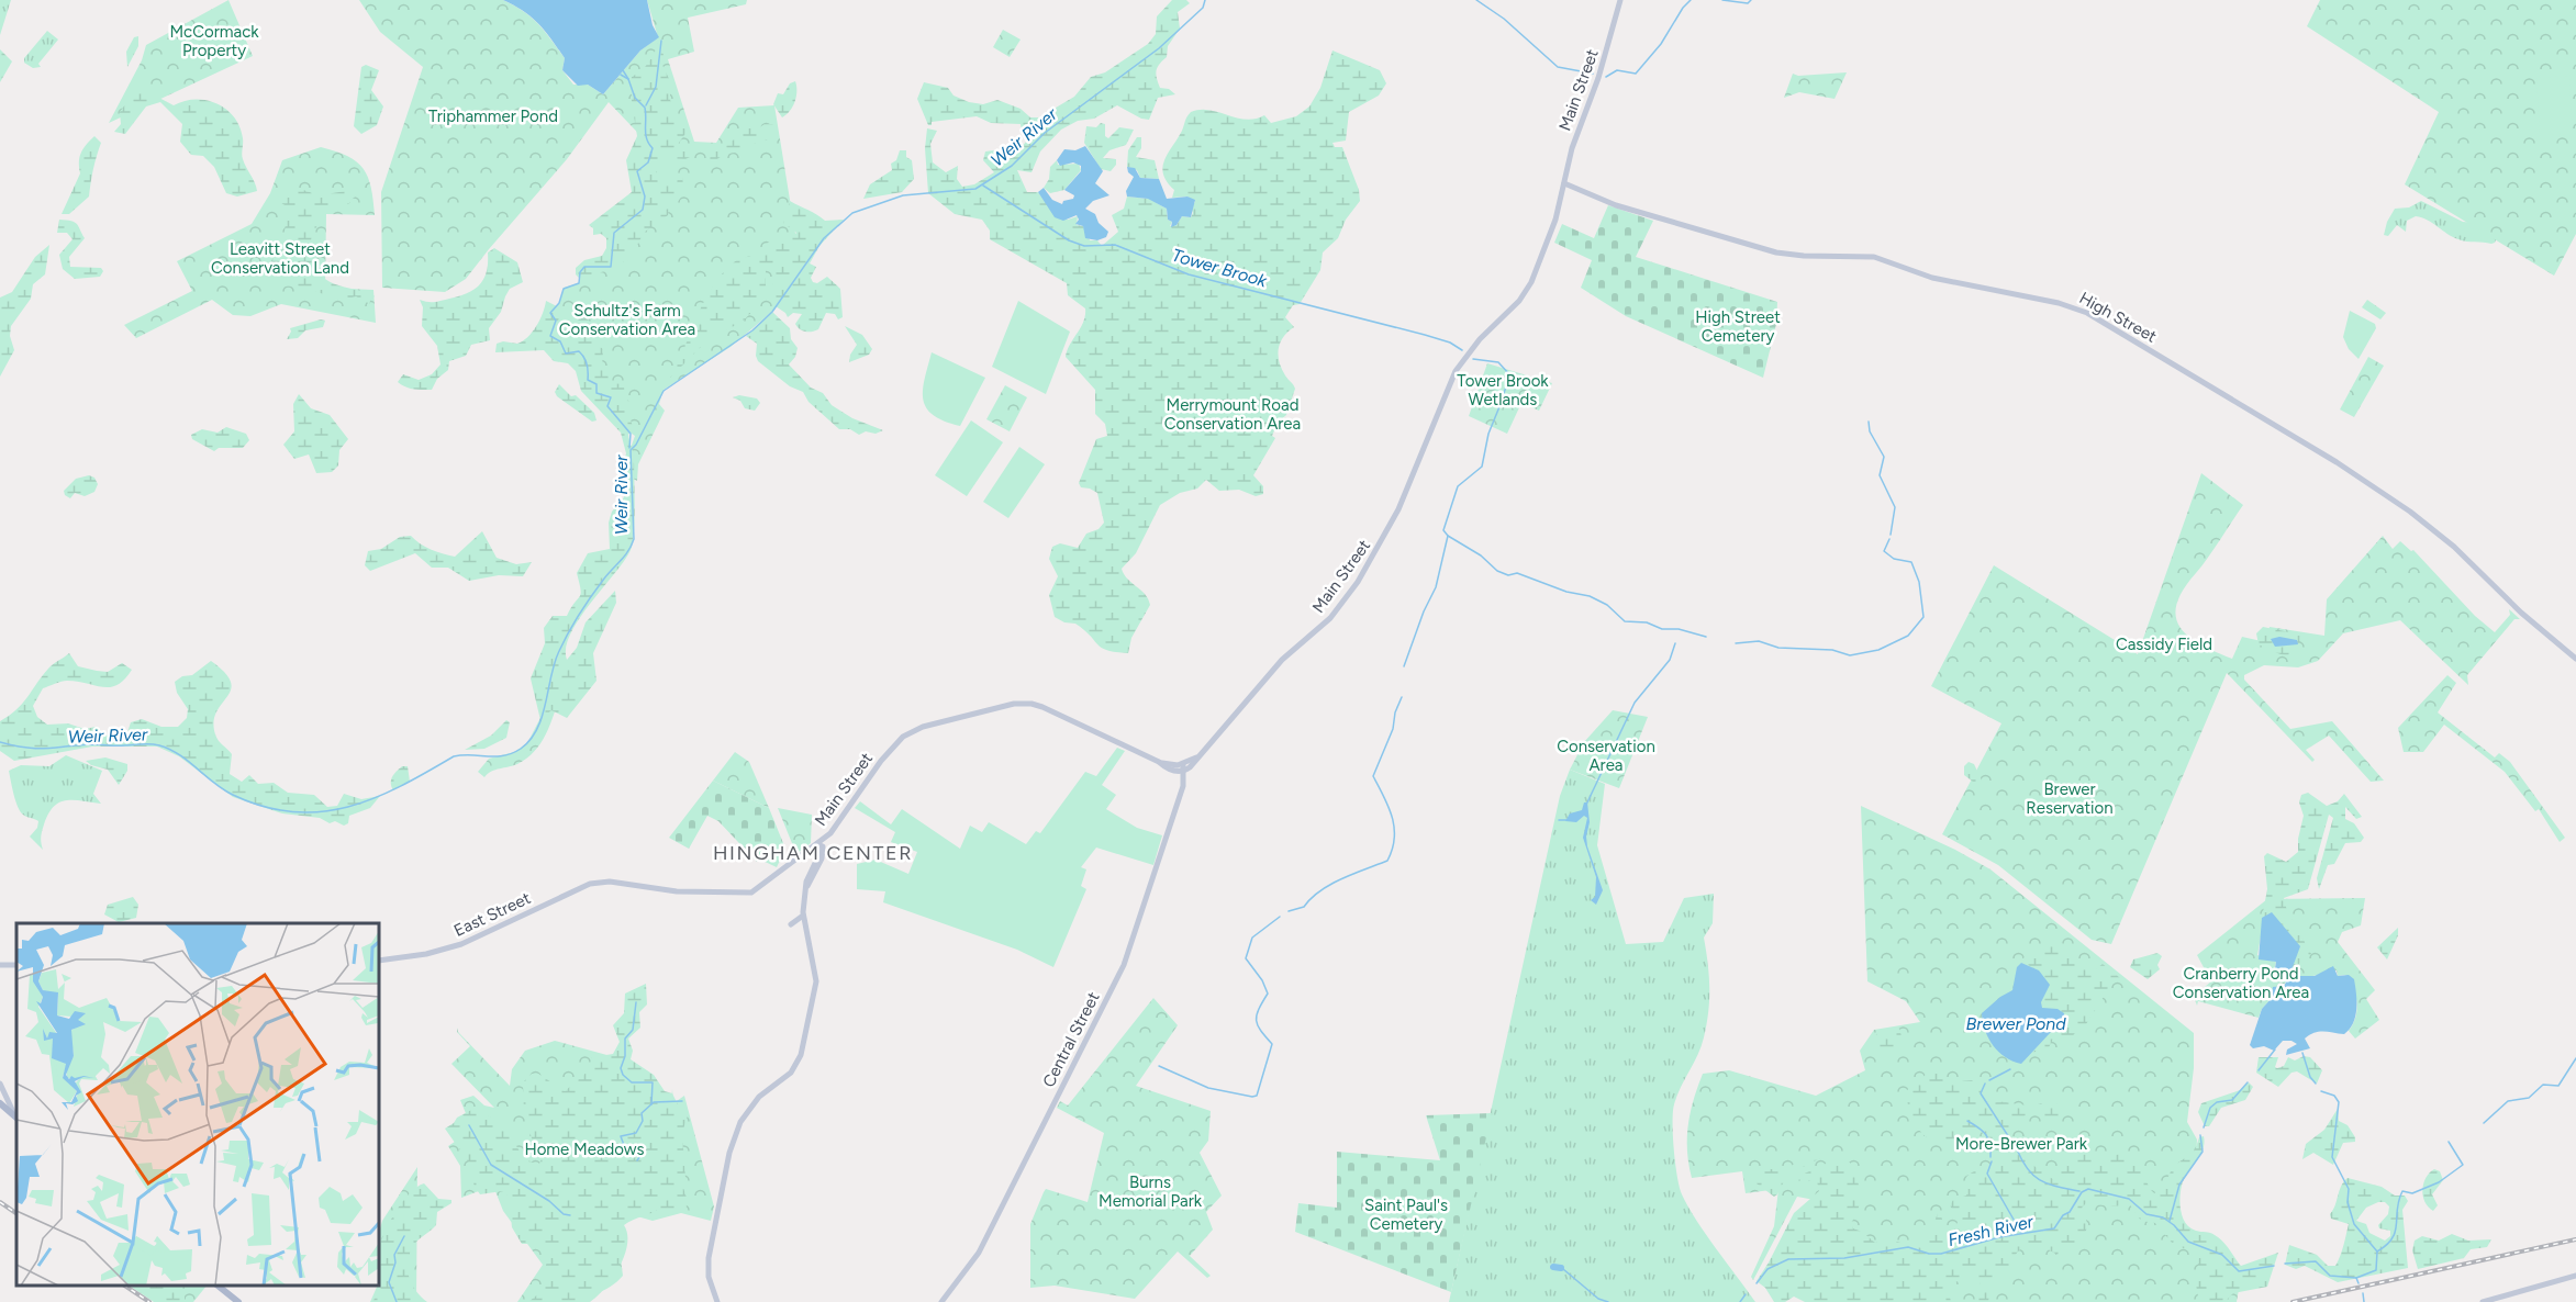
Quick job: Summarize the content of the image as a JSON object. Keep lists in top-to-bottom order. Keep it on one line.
{"streets":{"main road":["Main Street","High Street","East Street","Central Street"]},"crossings":[["Main Street","High Street"],["Main Street","East Street"],["Main Street","Central Street"]],"districts":["HINGHAM CENTER"],"water":["Weir River","Tower Brook","Brewer Pond","Fresh River"],"parks":["McCormack Property","Triphammer Pond","Leavitt Street Conservation Land","Schultz's Farm Conservation Area","High Street Cemetery","Tower Brook Wetlands","Merrymount Road Conservation Area","Cassidy Field","Conservation Area","Brewer Reservation","Cranberry Pond Conservation Area","More-Brewer Park","Home Meadows","Burns Memorial Park","Saint Paul's Cemetery"]}
